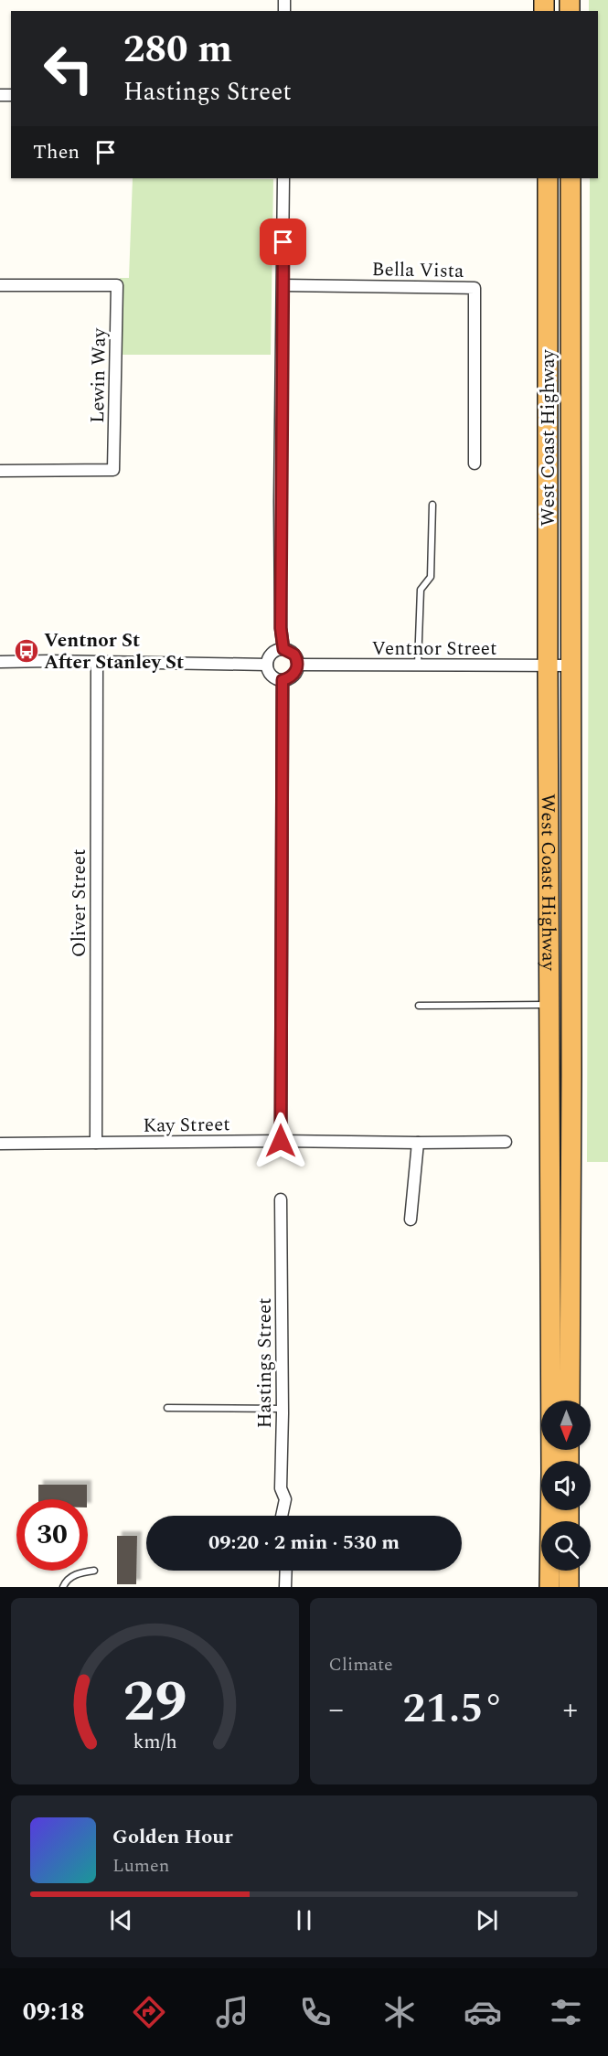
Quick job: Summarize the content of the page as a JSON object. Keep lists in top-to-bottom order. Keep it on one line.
{"streets":{"highway":["West Coast Highway"],"street":["Bella Vista","Lewin Way","Ventnor Street","Oliver Street","Kay Street","Hastings Street"]},"crossings":[["West Coast Highway","Ventnor Street"],["Oliver Street","Kay Street"]],"places":{"bus stop":["Ventnor St After Stanley St"]},"north":"bottom","page":{"turn":["280 m","Hastings Street"],"then":"Then","limit":"30","trip":"09:20 · 2 min · 530 m","tile":"Climate","heat":["−","21.5°","+"],"song":["Golden Hour","Lumen"],"tabs":"09:18","gauge":["29","km/h"]}}
